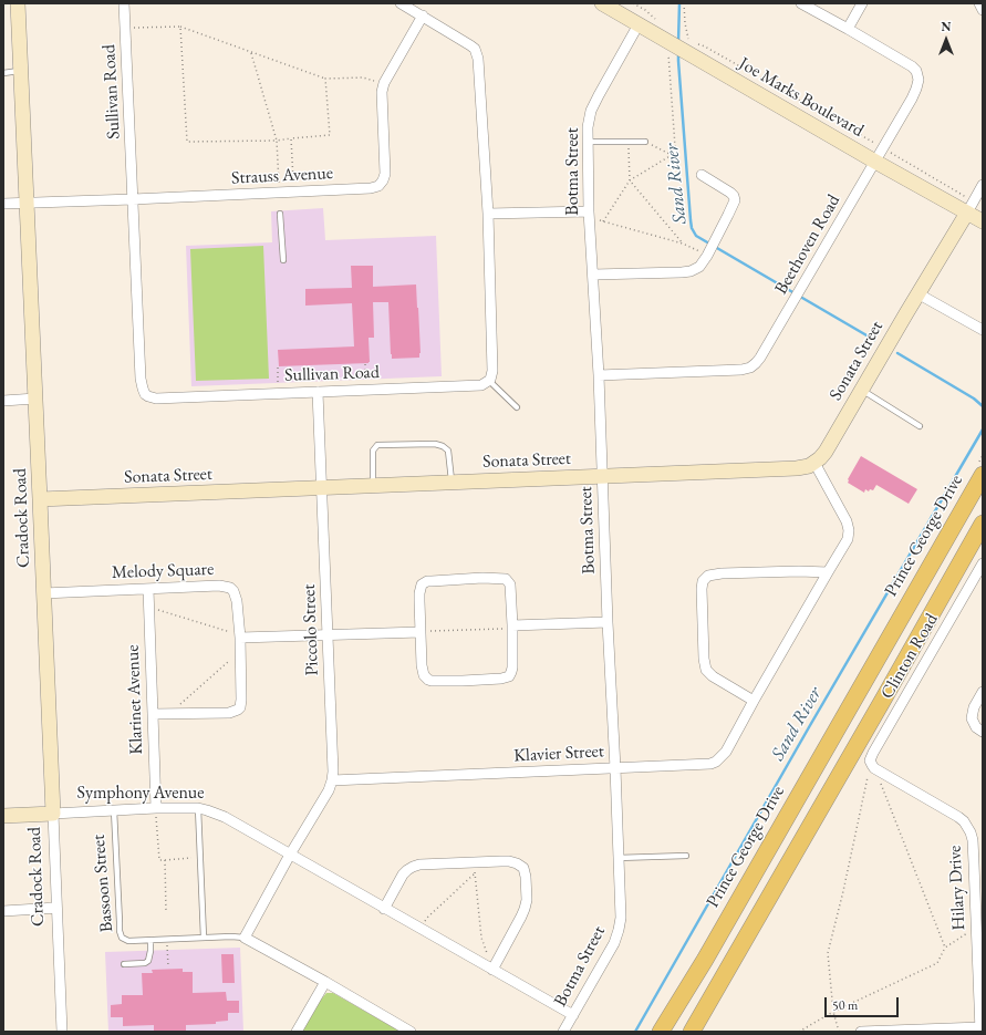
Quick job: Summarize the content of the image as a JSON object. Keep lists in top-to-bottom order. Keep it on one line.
{"streets":{"main road":["Prince George Drive"],"street":["Sullivan Road","Joe Marks Boulevard","Botma Street","Strauss Avenue","Beethoven Road","Sonata Street","Cradock Road","Melody Square","Piccolo Street","Clinton Road","Klarinet Avenue","Klavier Street","Symphony Avenue","Bassoon Street","Hilary Drive"]},"crossings":[["Sullivan Road","Strauss Avenue"],["Sullivan Road","Piccolo Street"],["Joe Marks Boulevard","Botma Street"],["Joe Marks Boulevard","Beethoven Road"],["Joe Marks Boulevard","Sonata Street"],["Botma Street","Beethoven Road"],["Botma Street","Sonata Street"],["Botma Street","Klavier Street"],["Botma Street","Symphony Avenue"],["Strauss Avenue","Cradock Road"],["Sonata Street","Cradock Road"],["Sonata Street","Piccolo Street"],["Sonata Street","Klavier Street"],["Cradock Road","Melody Square"],["Cradock Road","Symphony Avenue"],["Melody Square","Klarinet Avenue"],["Piccolo Street","Klavier Street"],["Piccolo Street","Symphony Avenue"],["Clinton Road","Hilary Drive"],["Klarinet Avenue","Symphony Avenue"],["Symphony Avenue","Bassoon Street"]],"water":["Sand River"],"scale_bar":"50 m","north":"top"}
